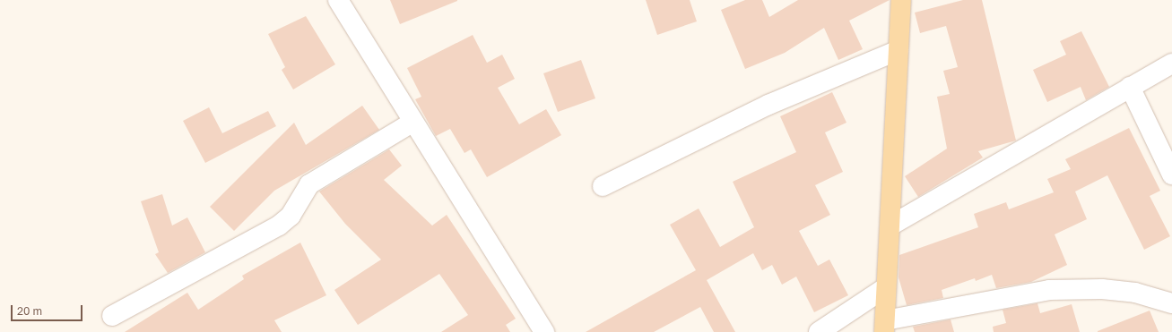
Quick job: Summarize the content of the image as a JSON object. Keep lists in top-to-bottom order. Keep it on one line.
{"scale_bar":"20 m"}
